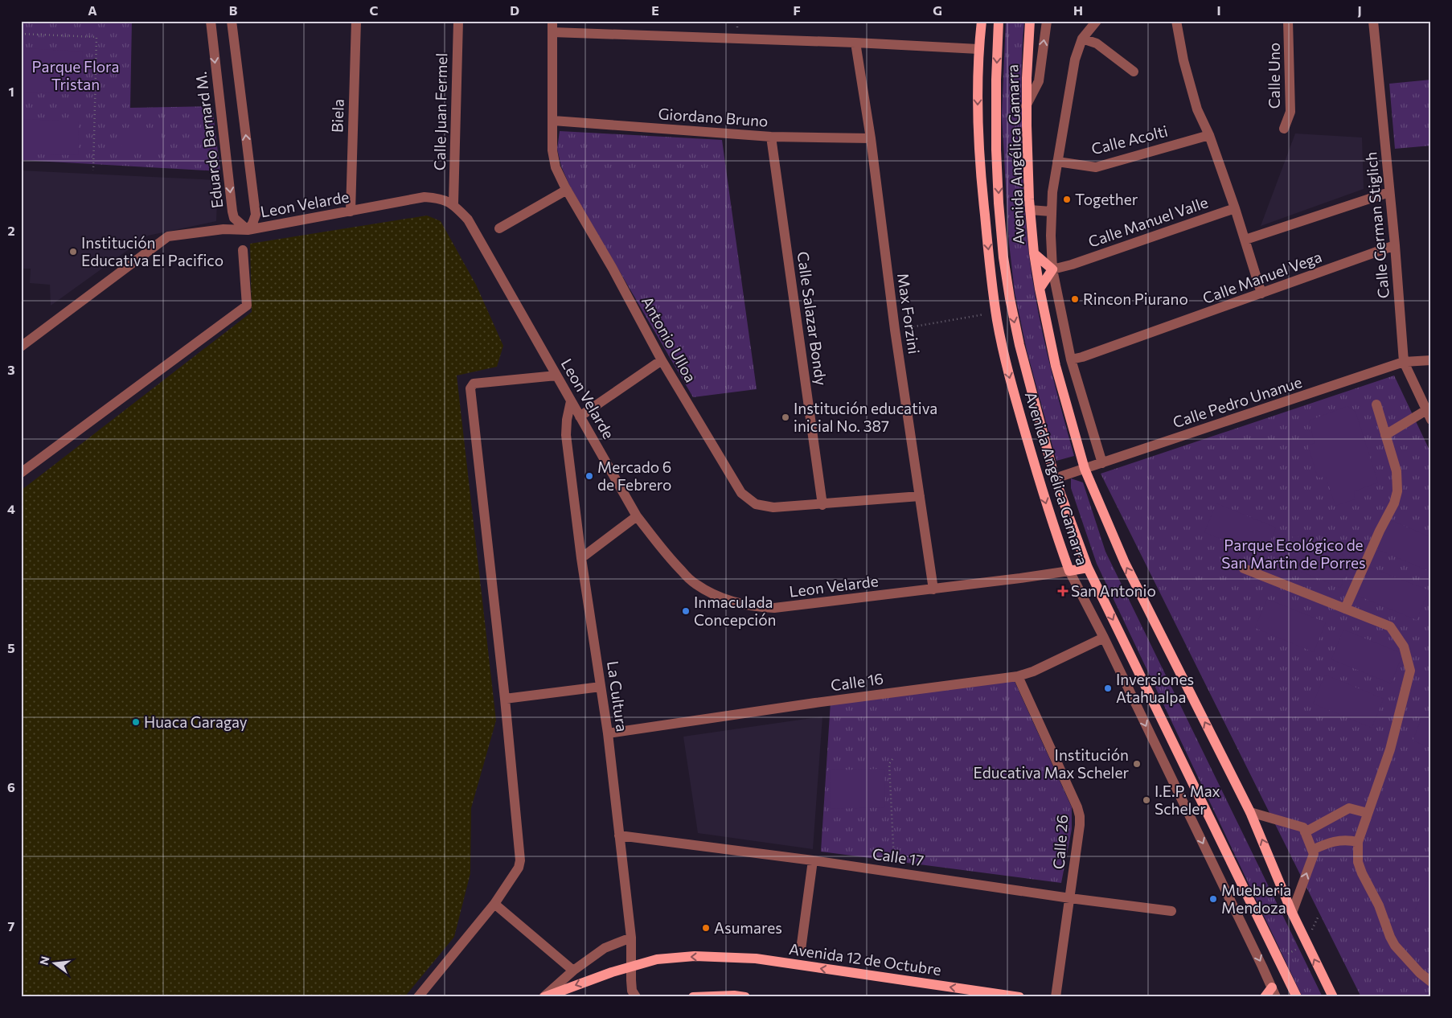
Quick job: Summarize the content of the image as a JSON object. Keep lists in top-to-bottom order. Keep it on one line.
{"streets":{"main road":["Avenida Angélica Gamarra","Leon Velarde","Avenida 12 de Octubre"],"street":["Calle Uno","Calle Juan Fermel","Biela","Giordano Bruno","Eduardo Barnard M.","Calle Acolti","Calle Manuel Valle","Calle German Stiglich","Calle Manuel Vega","Max Forzini","Calle Salazar Bondy","Antonio Ulloa","Calle Pedro Unanue","Calle 16","La Cultura","Calle 26","Calle 17"]},"crossings":[["Calle Juan Fermel","Leon Velarde"],["Biela","Leon Velarde"],["Giordano Bruno","Max Forzini"],["Giordano Bruno","Calle Salazar Bondy"],["Giordano Bruno","Antonio Ulloa"],["Eduardo Barnard M.","Leon Velarde"],["Avenida Angélica Gamarra","Leon Velarde"],["Avenida Angélica Gamarra","Calle Pedro Unanue"],["Avenida Angélica Gamarra","Calle 16"],["Leon Velarde","Max Forzini"],["Leon Velarde","La Cultura"],["Calle German Stiglich","Calle Manuel Vega"],["Calle German Stiglich","Calle Pedro Unanue"],["Max Forzini","Antonio Ulloa"],["Calle Salazar Bondy","Antonio Ulloa"],["Calle 16","La Cultura"],["Calle 16","Calle 26"],["La Cultura","Calle 17"],["La Cultura","Avenida 12 de Octubre"],["Calle 26","Calle 17"]],"one_way":["Avenida 12 de Octubre"],"parks":["Parque Flora Tristan","Parque Ecológico de San Martin de Porres"],"places":{"other":["Together","Institución Educativa El Pacifico","Rincon Piurano","Institución educativa inicial No. 387","Mercado 6 de Febrero","Inmaculada Concepción","Inversiones Atahualpa","Huaca Garagay","Institución Educativa Max Scheler","I.E.P. Max Scheler","Muebleria Mendoza","Asumares"],"health":["San Antonio"]},"north":"left","grid":{"columns":["A","B","C","D","E","F","G","H","I","J"],"rows":["1","2","3","4","5","6","7"]}}
